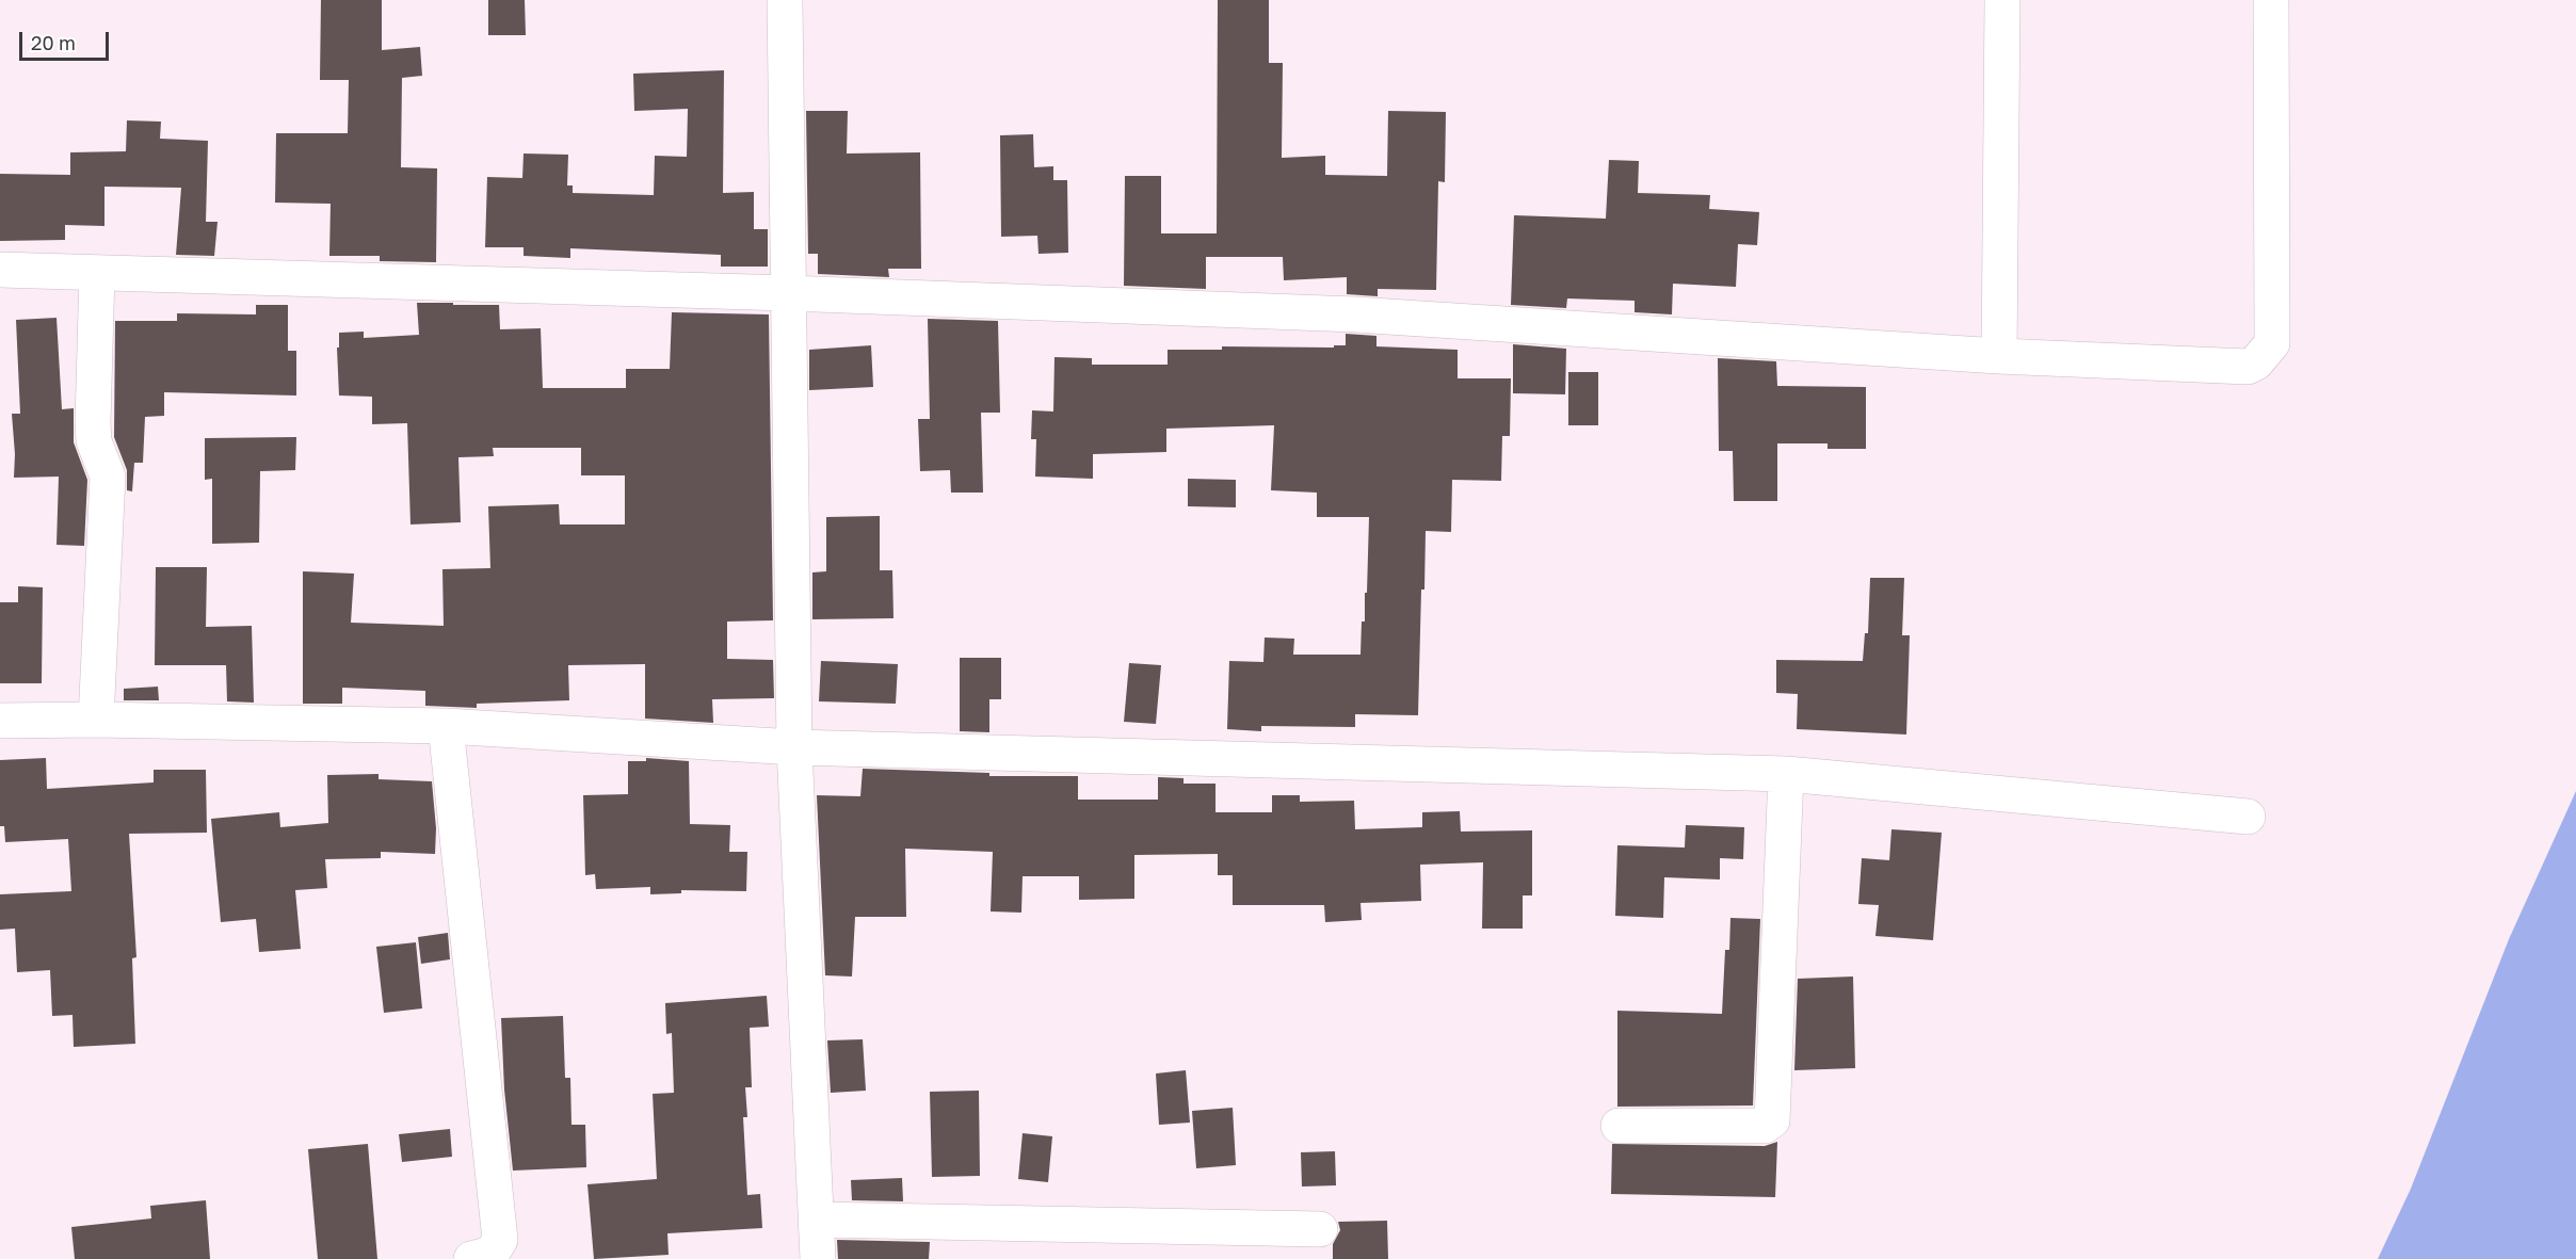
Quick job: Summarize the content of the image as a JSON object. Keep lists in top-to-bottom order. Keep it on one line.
{"scale_bar":"20 m"}
